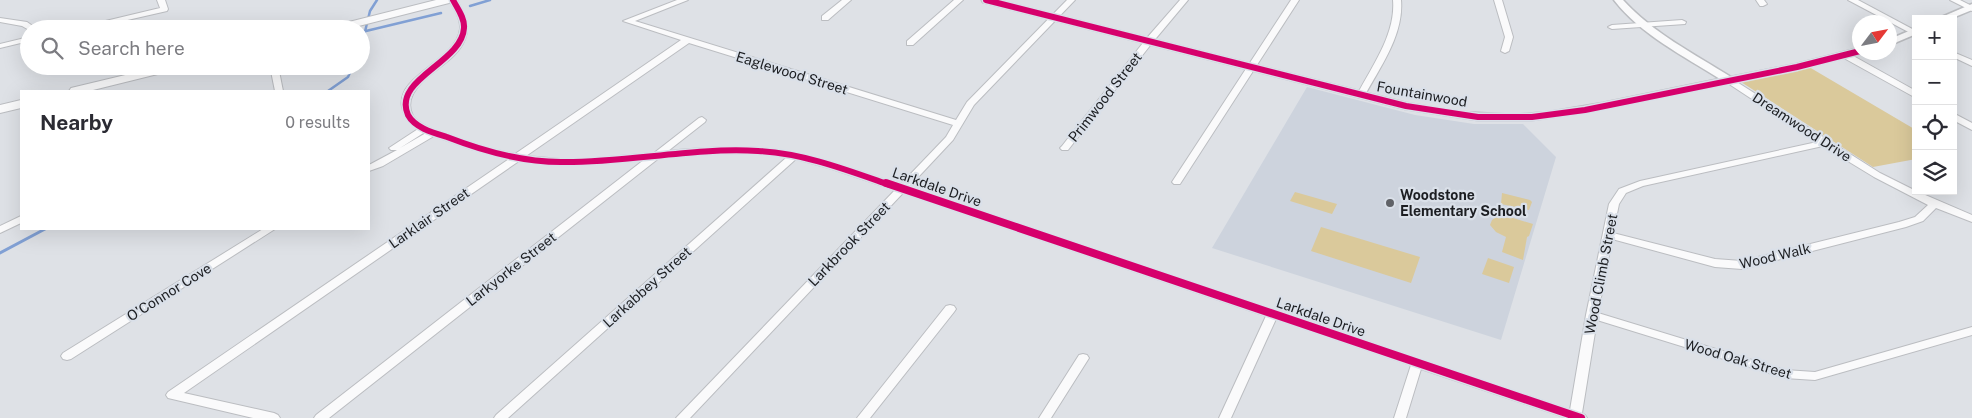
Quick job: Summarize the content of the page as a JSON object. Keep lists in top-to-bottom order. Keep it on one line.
{"streets":{"street":["Eaglewood Street","Fountainwood","Primwood Street","Dreamwood Drive","Larkdale Drive","Larklair Street","Larkbrook Street","Wood Walk","Larkyorke Street","Wood Climb Street","Larkabbey Street","O'Connor Cove","Wood Oak Street"]},"crossings":[["Eaglewood Street","Larklair Street"],["Eaglewood Street","Larkbrook Street"],["Fountainwood","Primwood Street"],["Fountainwood","Dreamwood Drive"],["Fountainwood","Larkbrook Street"],["Dreamwood Drive","Wood Walk"],["Dreamwood Drive","Wood Climb Street"],["Larkdale Drive","Larklair Street"],["Larkdale Drive","Larkbrook Street"],["Larkdale Drive","Larkyorke Street"],["Larkdale Drive","Wood Climb Street"],["Larkdale Drive","Larkabbey Street"],["Wood Walk","Wood Climb Street"],["Wood Climb Street","Wood Oak Street"]],"places":["Woodstone Elementary School"],"north":"top right","page":{"map_buttons":["+","−"],"search":"Search here","heading":["Nearby","0 results"]}}
